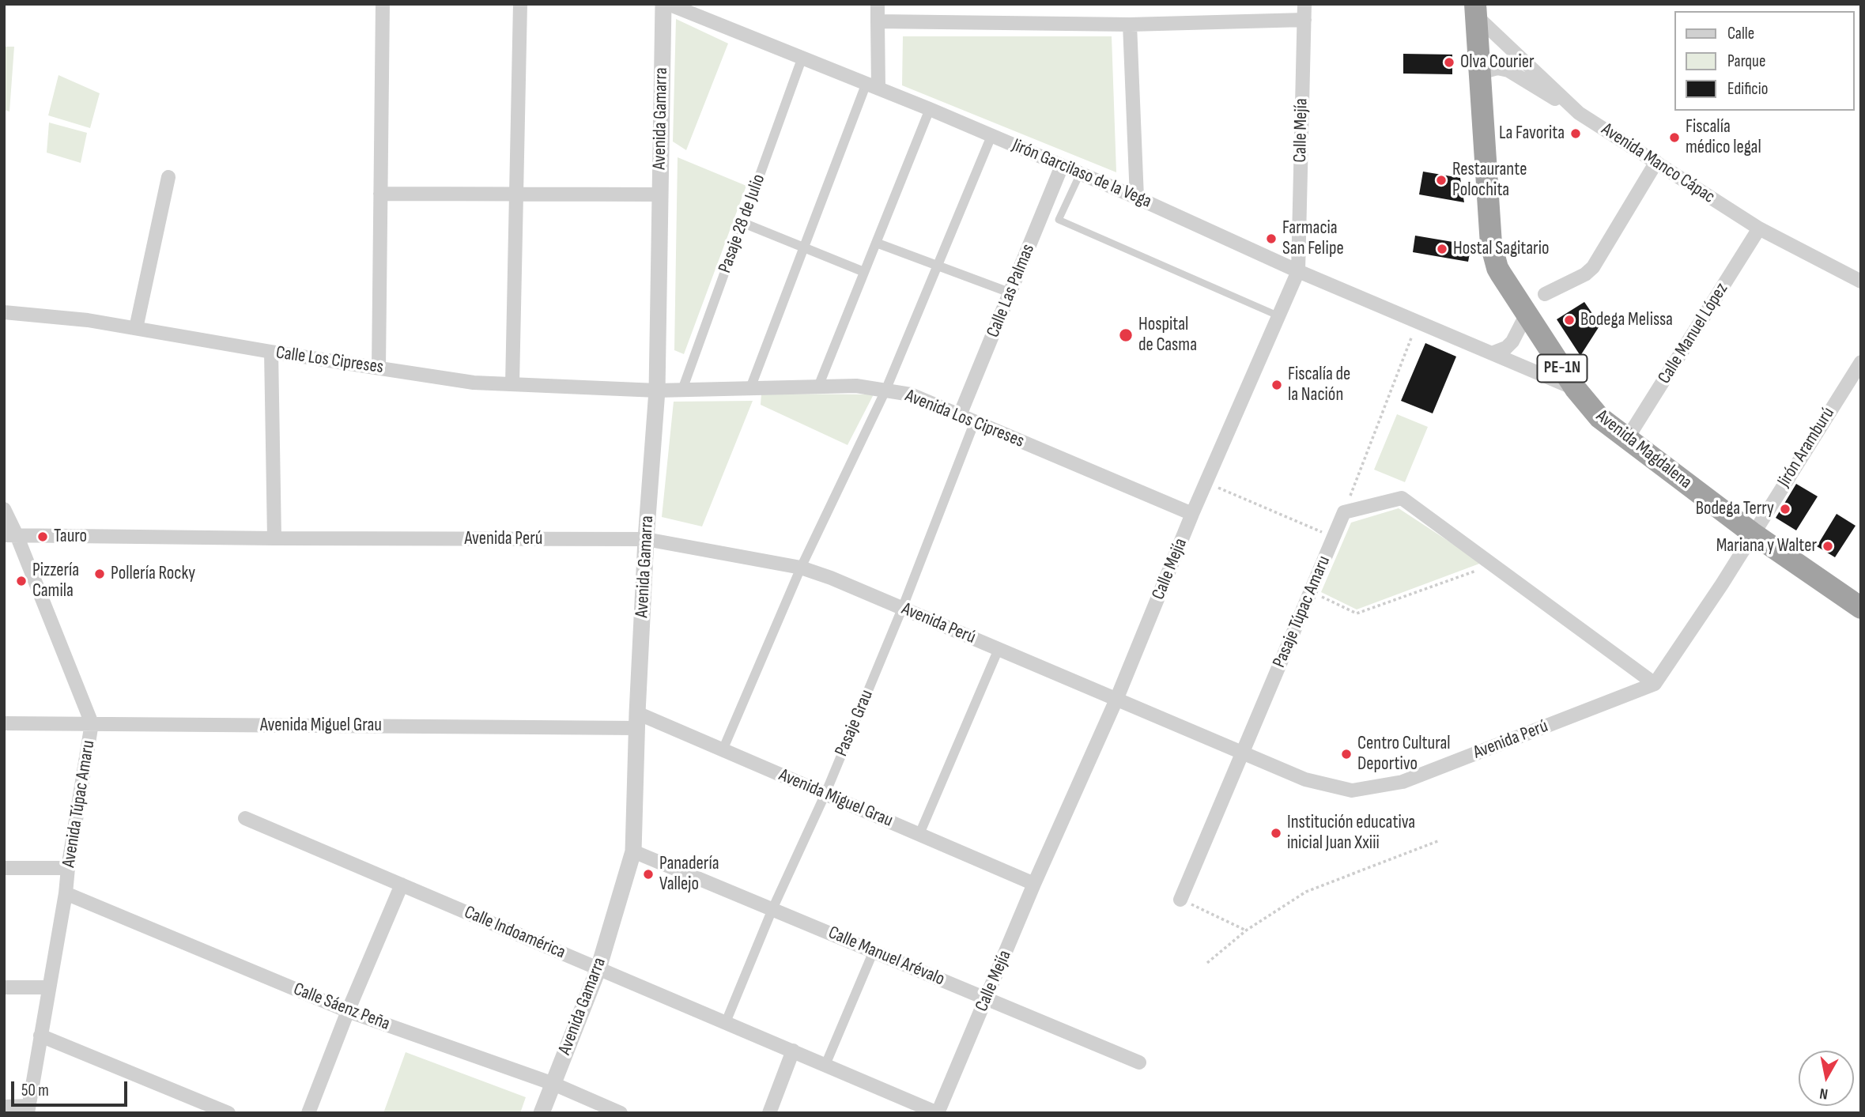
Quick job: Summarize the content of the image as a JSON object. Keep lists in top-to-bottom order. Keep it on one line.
{"streets":{"highway":["PE-1N","Avenida Magdalena"],"street":["Avenida Gamarra","Calle Mejía","Avenida Manco Cápac","Jirón Garcilaso de la Vega","Pasaje 28 de Julio","Calle Las Palmas","Calle Manuel López","Calle Los Cipreses","Avenida Los Cipreses","Jirón Aramburú","Avenida Perú","Pasaje Túpac Amaru","Pasaje Grau","Avenida Miguel Grau","Avenida Túpac Amaru","Calle Indoamérica","Calle Manuel Arévalo","Calle Sáenz Peña"]},"crossings":[["Avenida Gamarra","Calle Los Cipreses"],["Avenida Gamarra","Avenida Los Cipreses"],["Avenida Gamarra","Avenida Perú"],["Avenida Gamarra","Avenida Miguel Grau"],["Avenida Gamarra","Calle Indoamérica"],["Avenida Gamarra","Calle Manuel Arévalo"],["Avenida Gamarra","Calle Sáenz Peña"],["Calle Mejía","Jirón Garcilaso de la Vega"],["Calle Mejía","Avenida Los Cipreses"],["Calle Mejía","Avenida Perú"],["Calle Mejía","Avenida Miguel Grau"],["Calle Mejía","Calle Indoamérica"],["Calle Mejía","Calle Manuel Arévalo"],["Avenida Manco Cápac","Calle Manuel López"],["Avenida Manco Cápac","Avenida Magdalena"],["Jirón Garcilaso de la Vega","Pasaje 28 de Julio"],["Jirón Garcilaso de la Vega","Calle Las Palmas"],["Jirón Garcilaso de la Vega","Avenida Magdalena"],["Pasaje 28 de Julio","Avenida Los Cipreses"],["Calle Las Palmas","Avenida Los Cipreses"],["Calle Manuel López","Avenida Magdalena"],["Calle Los Cipreses","Avenida Los Cipreses"],["Avenida Los Cipreses","Pasaje Grau"],["Jirón Aramburú","Avenida Magdalena"],["Avenida Perú","Pasaje Túpac Amaru"],["Avenida Perú","Pasaje Grau"],["Avenida Perú","Avenida Túpac Amaru"],["Pasaje Grau","Avenida Miguel Grau"],["Pasaje Grau","Calle Indoamérica"],["Pasaje Grau","Calle Manuel Arévalo"],["Avenida Miguel Grau","Avenida Túpac Amaru"],["Avenida Túpac Amaru","Calle Sáenz Peña"]],"places":["Olva Courier","La Favorita","Fiscalía médico legal","Restaurante Polochita","Farmacia San Felipe","Hostal Sagitario","Bodega Melissa","Hospital de Casma","Fiscalía de la Nación","Bodega Terry","Tauro","Mariana y Walter","Pollería Rocky","Pizzería Camila","Centro Cultural Deportivo","Institución educativa inicial Juan Xxiii","Panadería Vallejo"],"legend":["Calle","Parque","Edificio"],"scale_bar":"50 m","north":"bottom"}
